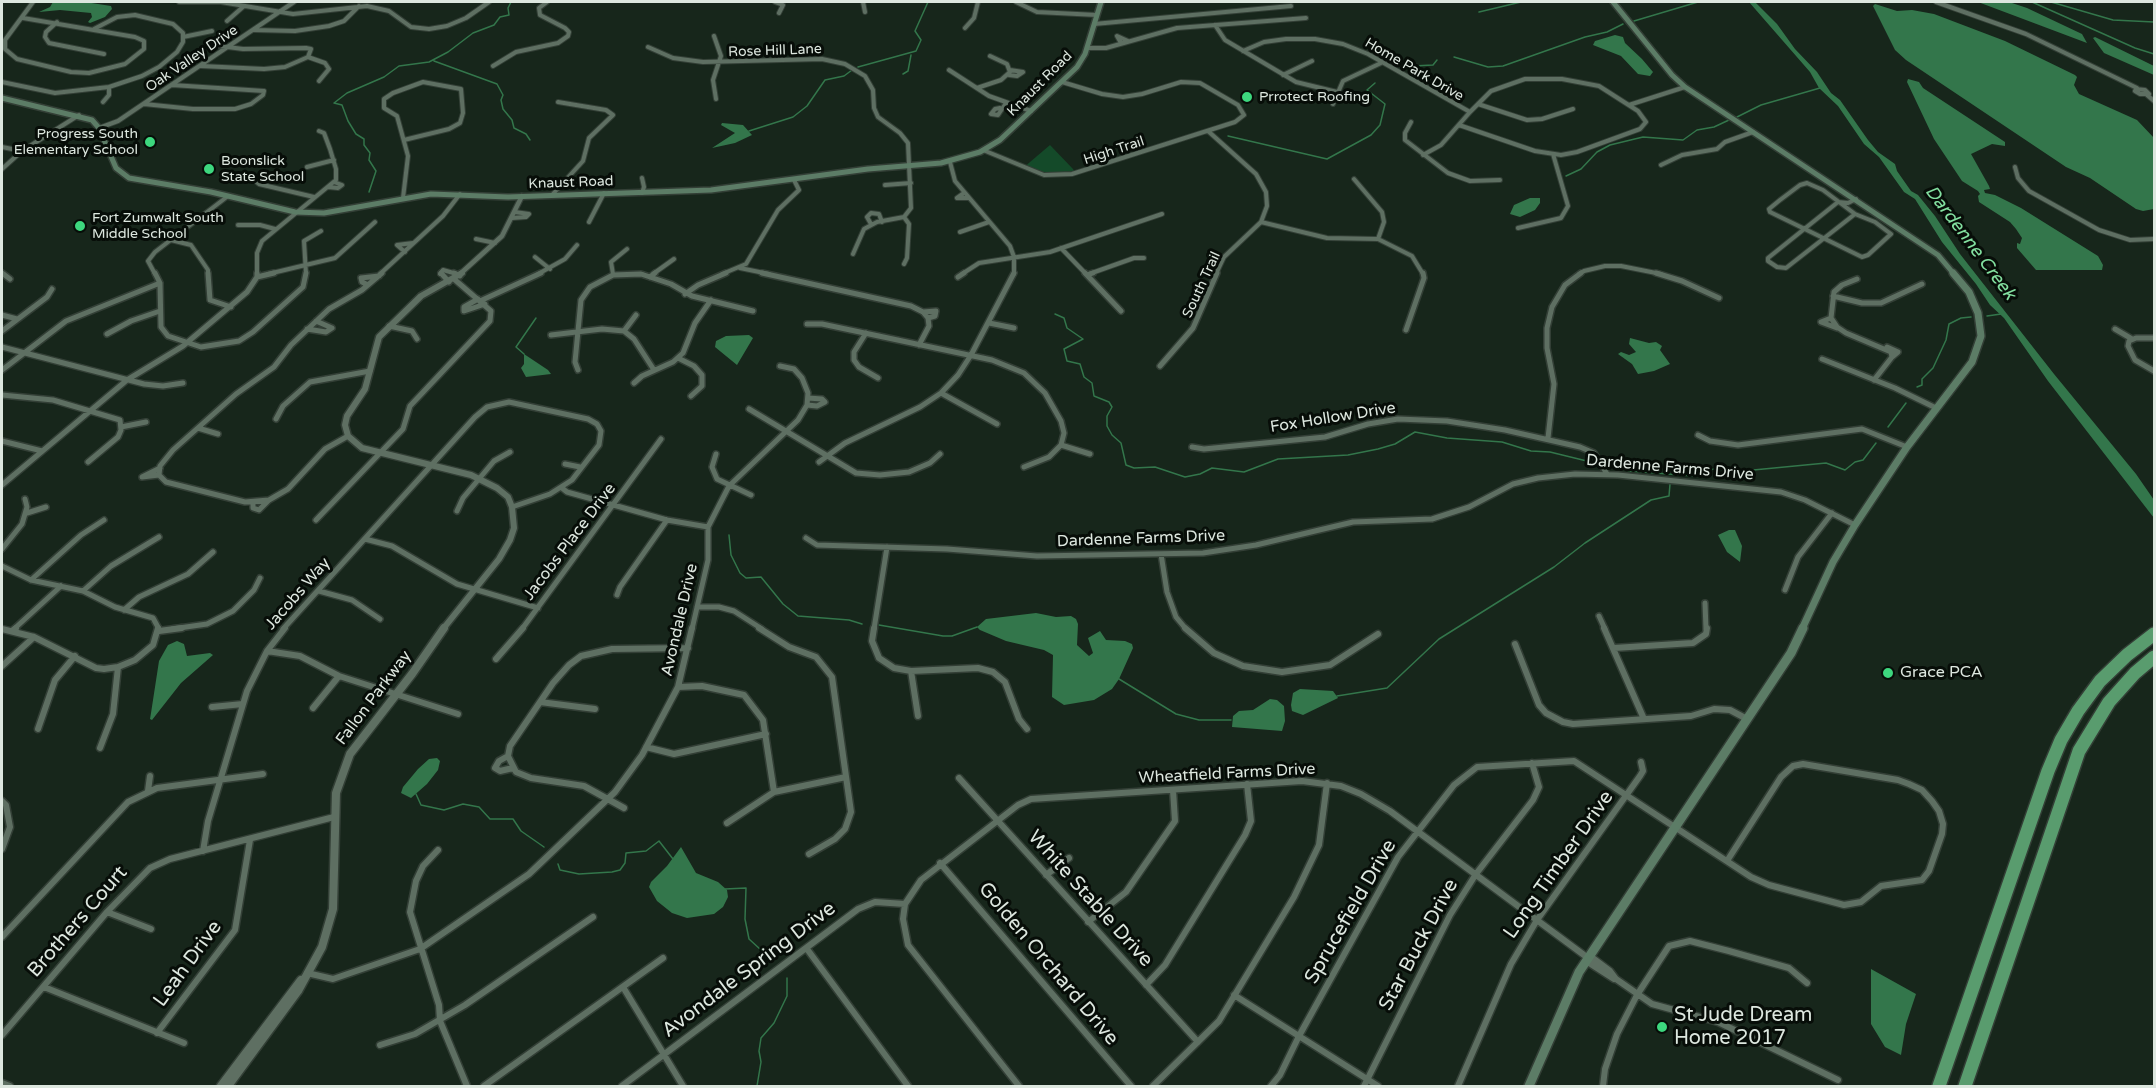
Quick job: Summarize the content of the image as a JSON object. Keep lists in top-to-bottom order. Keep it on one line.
{"streets":{"main road":["Knaust Road"],"street":["Rose Hill Lane","Oak Valley Drive","Home Park Drive","High Trail","South Trail","Fox Hollow Drive","Dardenne Farms Drive","Jacobs Place Drive","Jacobs Way","Avondale Drive","Fallon Parkway","Wheatfield Farms Drive","Long Timber Drive","White Stable Drive","Sprucefield Drive","Brothers Court","Star Buck Drive","Leah Drive","Golden Orchard Drive","Avondale Spring Drive"]},"crossings":[["Rose Hill Lane","Knaust Road"],["Oak Valley Drive","Knaust Road"],["Knaust Road","High Trail"],["Fox Hollow Drive","Dardenne Farms Drive"],["Jacobs Way","Brothers Court"],["Avondale Drive","Fallon Parkway"],["Fallon Parkway","Brothers Court"],["Wheatfield Farms Drive","Long Timber Drive"],["Wheatfield Farms Drive","White Stable Drive"],["Wheatfield Farms Drive","Sprucefield Drive"],["Wheatfield Farms Drive","Star Buck Drive"],["Wheatfield Farms Drive","Golden Orchard Drive"],["Long Timber Drive","Sprucefield Drive"],["Sprucefield Drive","Star Buck Drive"],["Brothers Court","Leah Drive"]],"water":["Dardenne Creek"],"places":["Prrotect Roofing","Progress South Elementary School","Boonslick State School","Fort Zumwalt South Middle School","Grace PCA","St Jude Dream Home 2017"]}
